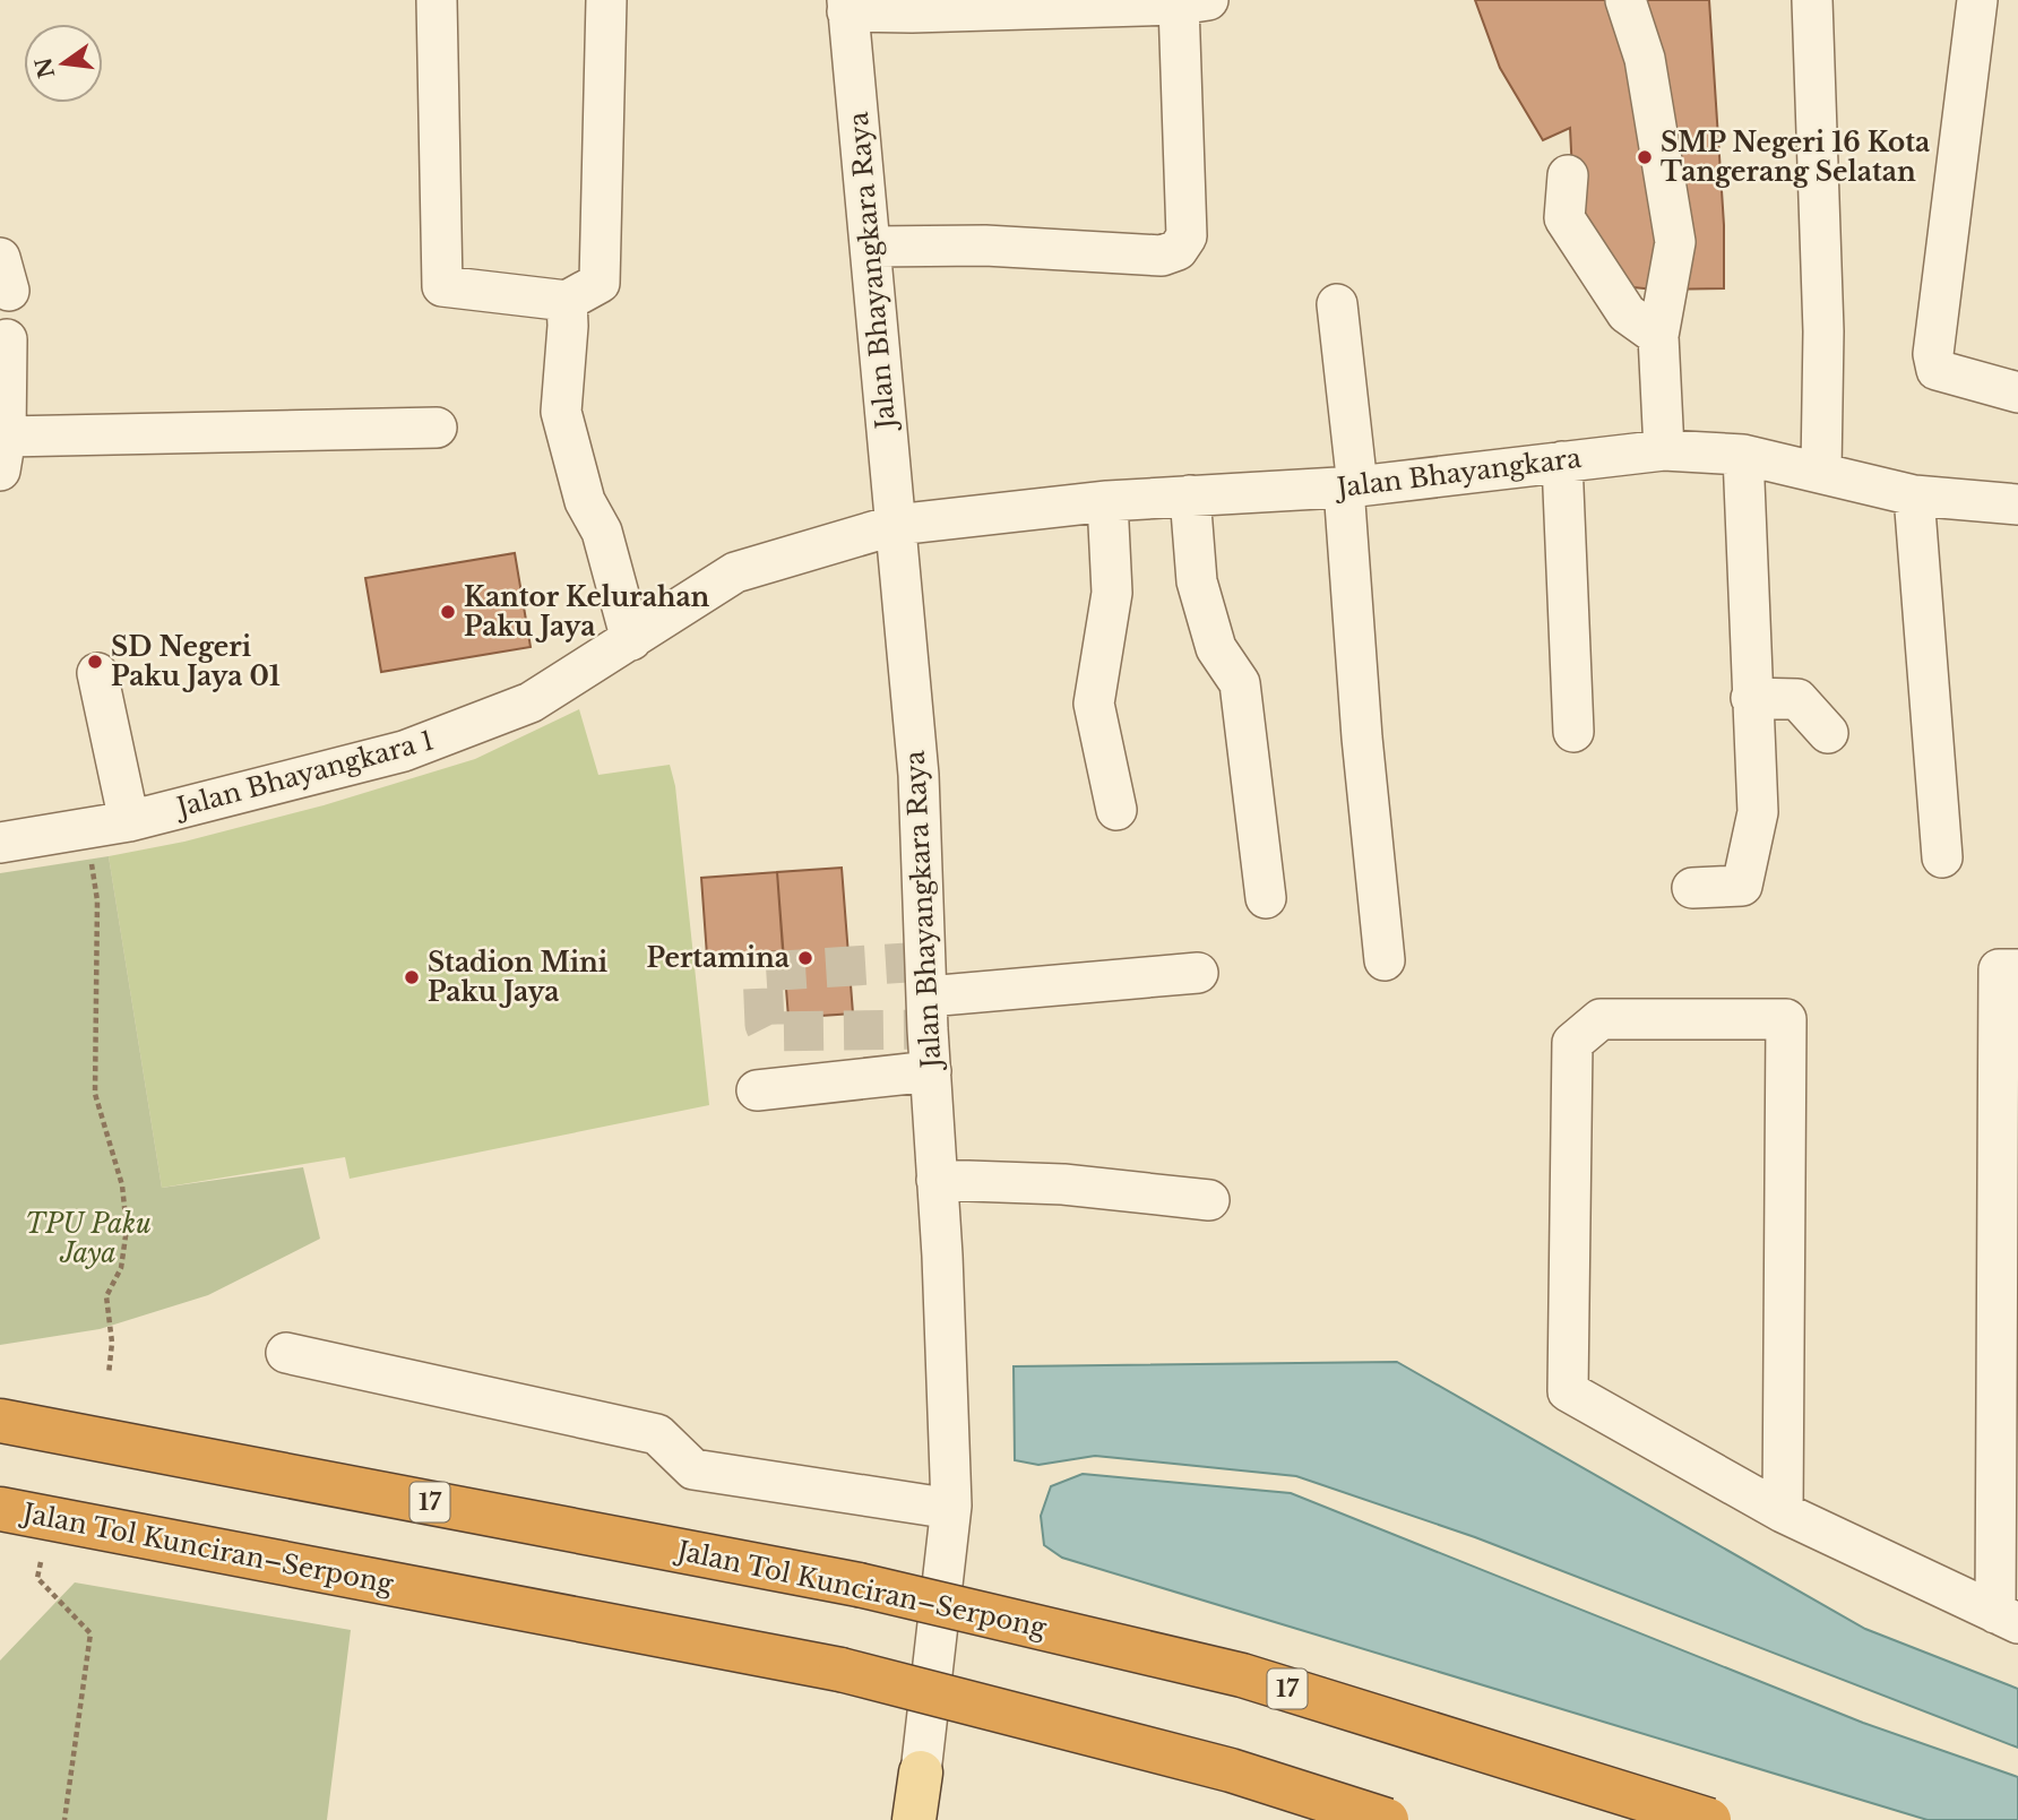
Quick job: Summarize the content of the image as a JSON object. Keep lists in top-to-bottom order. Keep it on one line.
{"streets":{"highway":["17","Jalan Tol Kunciran–Serpong"],"main road":["Jalan Bhayangkara Raya"],"street":["Jalan Bhayangkara","Jalan Bhayangkara 1"]},"crossings":[["Jalan Bhayangkara Raya","Jalan Bhayangkara"],["Jalan Bhayangkara Raya","Jalan Bhayangkara 1"],["Jalan Bhayangkara","Jalan Bhayangkara 1"]],"parks":["TPU Paku Jaya"],"places":["SMP Negeri 16 Kota Tangerang Selatan","Kantor Kelurahan Paku Jaya","SD Negeri Paku Jaya 01","Pertamina","Stadion Mini Paku Jaya"],"north":"left"}
